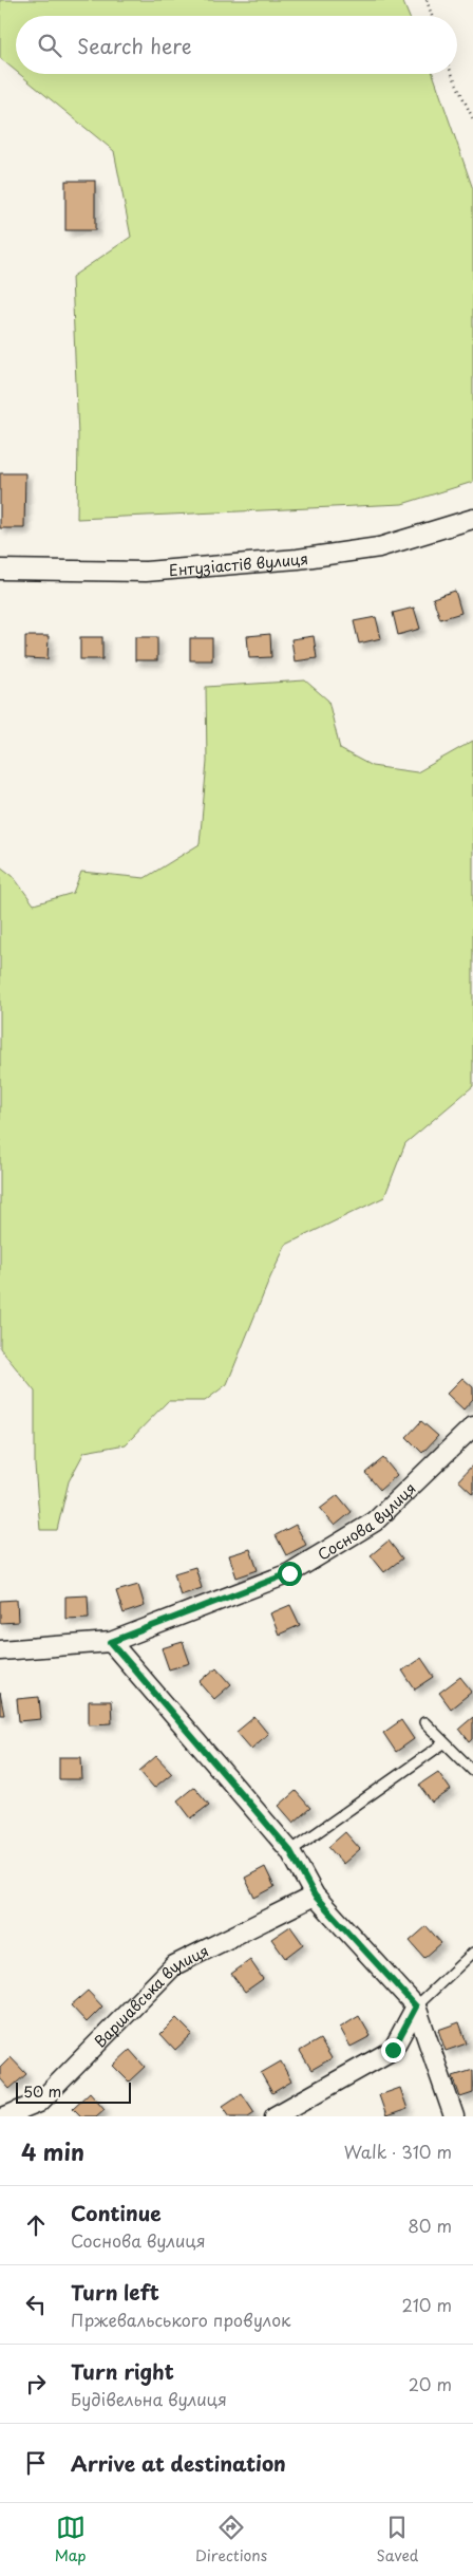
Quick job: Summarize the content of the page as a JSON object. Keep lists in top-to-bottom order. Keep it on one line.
{"streets":{"street":["Ентузіастів вулиця","Соснова вулиця","Варшавська вулиця"]},"scale_bar":"50 m","page":{"search":"Search here","scale":"50 m","heading":["4 min","Walk · 310 m"],"list":[["Continue","Соснова вулиця","80 m"],["Turn left","Пржевальського провулок","210 m"],["Turn right","Будівельна вулиця","20 m"],"Arrive at destination"],"nav":["Map","Directions","Saved"]}}
